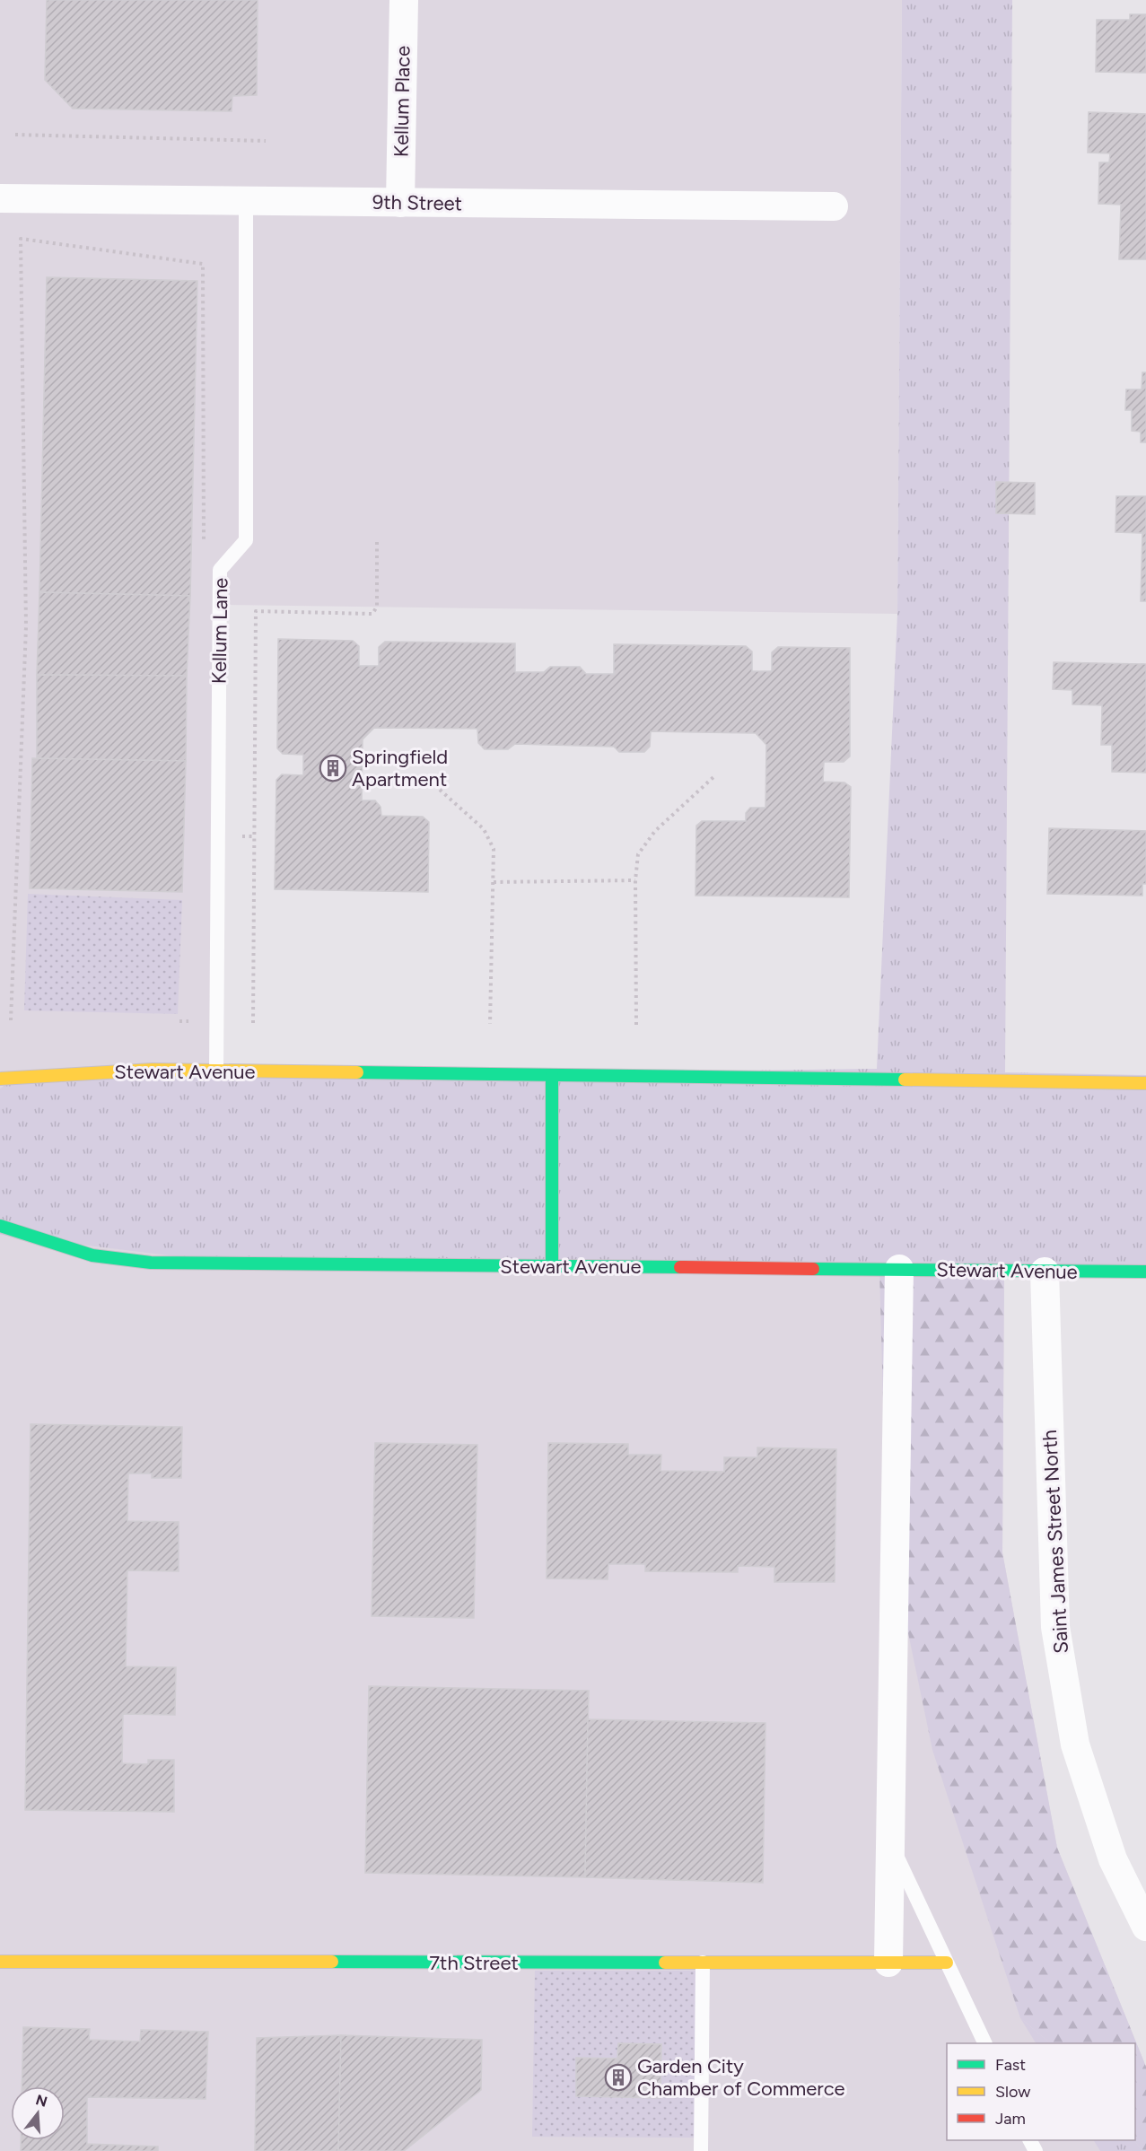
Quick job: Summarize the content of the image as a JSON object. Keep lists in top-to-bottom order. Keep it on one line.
{"streets":{"main road":["Stewart Avenue","7th Street"],"street":["Kellum Place","9th Street","Saint James Street North"],"lane":["Kellum Lane"]},"crossings":[["Kellum Place","9th Street"],["9th Street","Kellum Lane"],["Kellum Lane","Stewart Avenue"],["Stewart Avenue","Saint James Street North"]],"places":{"building":["Springfield Apartment","Garden City Chamber of Commerce"]},"legend":["Fast","Slow","Jam"],"north":"top"}
